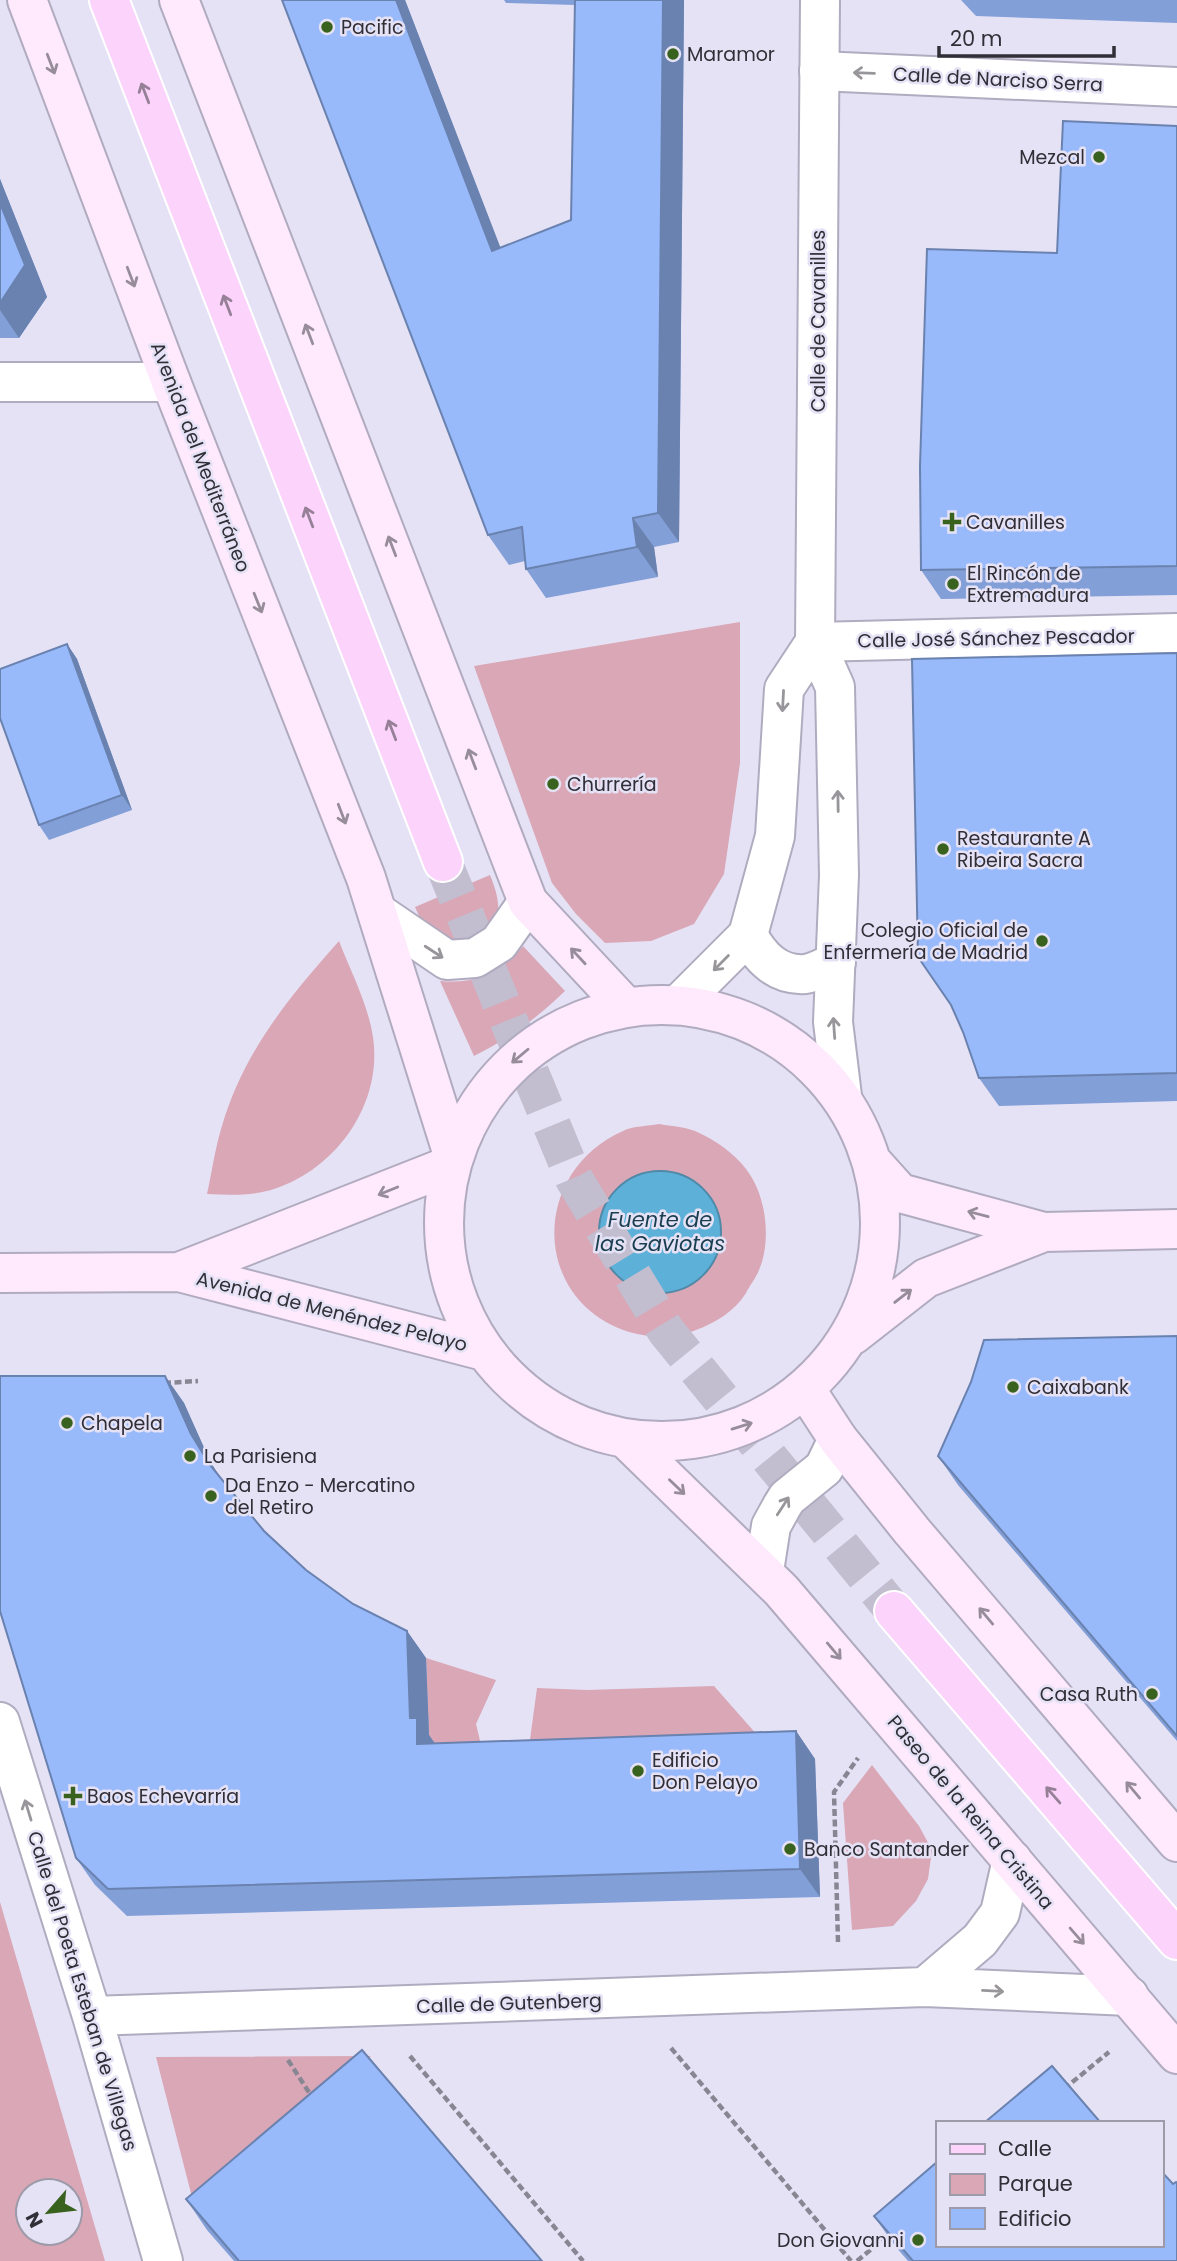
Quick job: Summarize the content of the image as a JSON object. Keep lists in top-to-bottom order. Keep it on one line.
{"streets":{"main road":["Avenida del Mediterráneo","Avenida de Menéndez Pelayo","Paseo de la Reina Cristina"],"street":["Calle de Narciso Serra","Calle de Cavanilles","Calle José Sánchez Pescador","Calle del Poeta Esteban de Villegas","Calle de Gutenberg"]},"crossings":[["Calle de Narciso Serra","Calle de Cavanilles"],["Calle de Cavanilles","Calle José Sánchez Pescador"],["Avenida del Mediterráneo","Avenida de Menéndez Pelayo"],["Paseo de la Reina Cristina","Calle de Gutenberg"],["Calle del Poeta Esteban de Villegas","Calle de Gutenberg"]],"one_way":["Calle de Narciso Serra","Avenida de Menéndez Pelayo","Calle del Poeta Esteban de Villegas"],"water":["Fuente de las Gaviotas"],"places":{"other":["Pacific","Maramor","Mezcal","El Rincón de Extremadura","Churrería","Restaurante A Ribeira Sacra","Colegio Oficial de Enfermería de Madrid","Caixabank","Chapela","La Parisiena","Da Enzo - Mercatino del Retiro","Casa Ruth","Edificio Don Pelayo","Banco Santander","Don Giovanni"],"health":["Cavanilles","Baos Echevarría"]},"legend":["Calle","Parque","Edificio"],"scale_bar":"20 m","north":"bottom left"}
